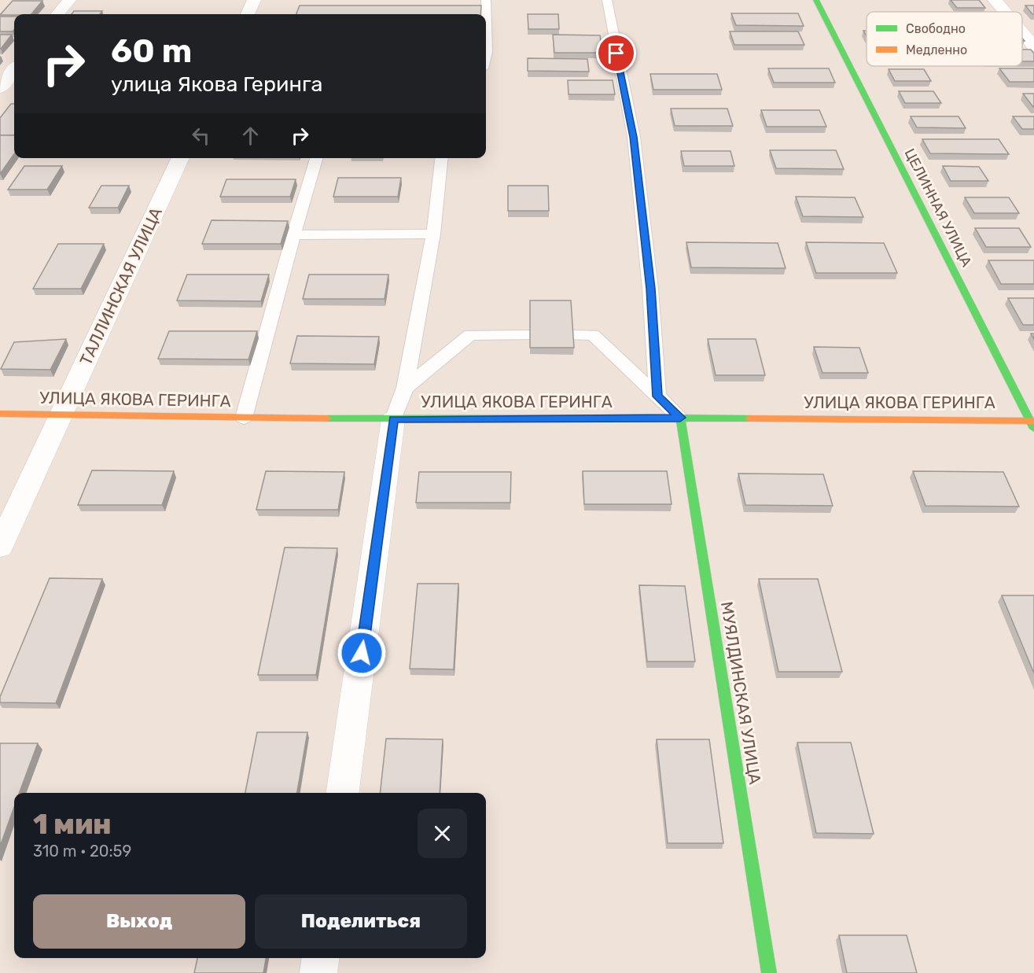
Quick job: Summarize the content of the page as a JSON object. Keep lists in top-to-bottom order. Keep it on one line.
{"streets":{"street":["ЦЕЛИННАЯ УЛИЦА","ТАЛЛИНСКАЯ УЛИЦА","УЛИЦА ЯКОВА ГЕРИНГА","МУЯЛДИНСКАЯ УЛИЦА"]},"crossings":[["ЦЕЛИННАЯ УЛИЦА","УЛИЦА ЯКОВА ГЕРИНГА"],["ТАЛЛИНСКАЯ УЛИЦА","УЛИЦА ЯКОВА ГЕРИНГА"],["УЛИЦА ЯКОВА ГЕРИНГА","МУЯЛДИНСКАЯ УЛИЦА"]],"legend":["Свободно","Медленно"],"page":{"turn":["60 m","улица Якова Геринга"],"heading":["1 мин","310 m · 20:59"],"buttons":["Выход","Поделиться"]}}
